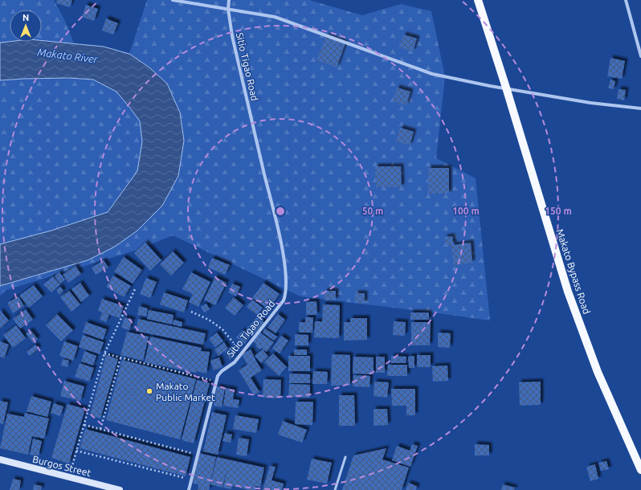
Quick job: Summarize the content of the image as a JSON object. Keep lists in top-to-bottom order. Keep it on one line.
{"streets":{"main road":["Makato Bypass Road","Burgos Street"],"street":["Sitio Tigao Road"]},"water":["Makato River"],"places":["Makato Public Market"],"north":"top","rings":["50 m","100 m","150 m"]}
